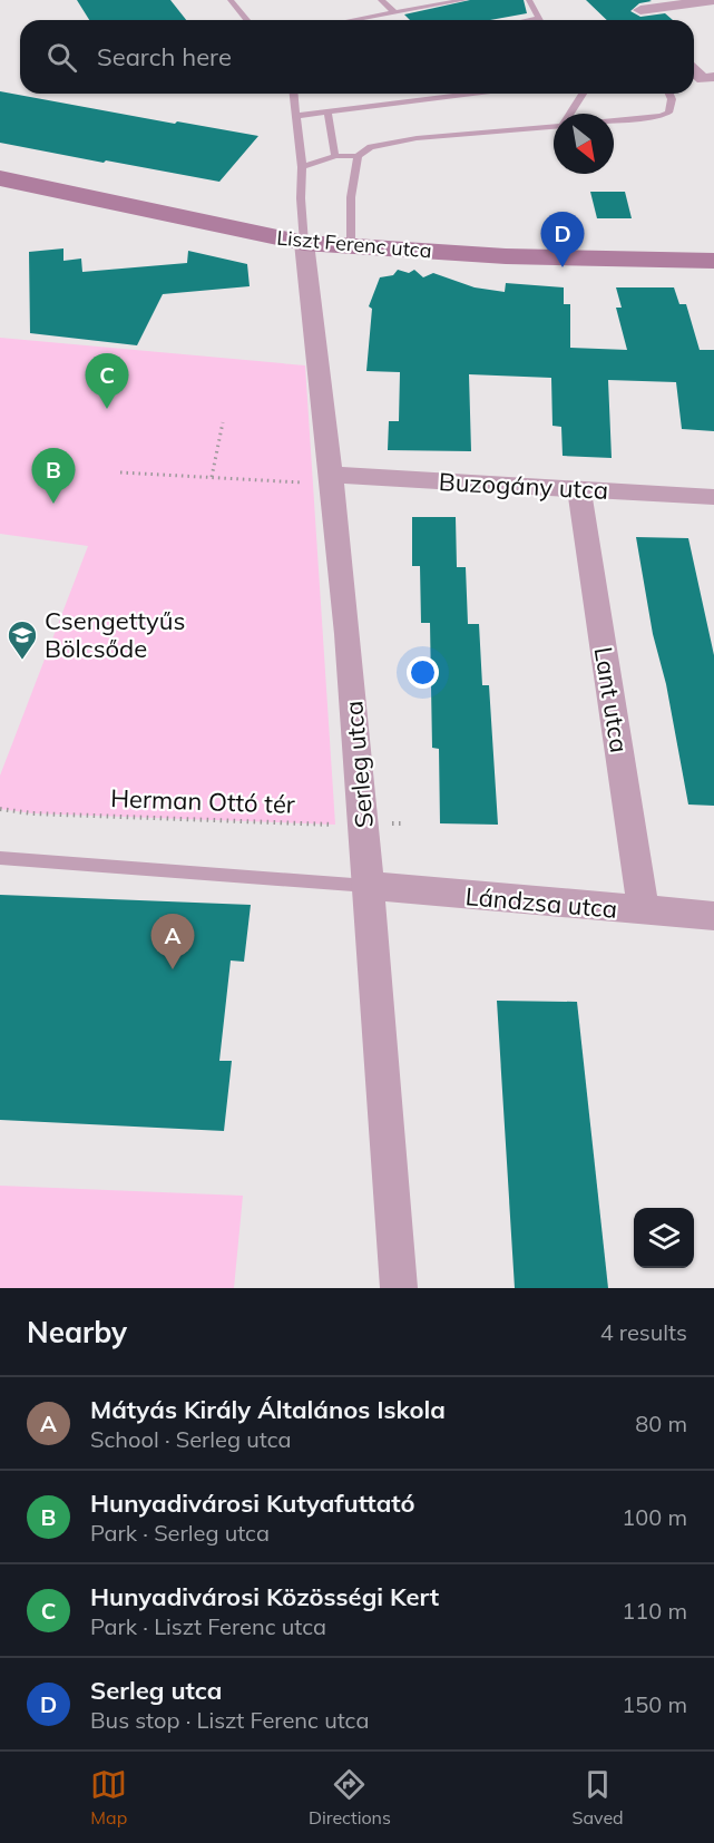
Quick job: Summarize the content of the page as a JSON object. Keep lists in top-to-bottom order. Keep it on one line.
{"streets":{"street":["Liszt Ferenc utca","Buzogány utca","Lant utca","Serleg utca","Lándzsa utca"],"path":["Herman Ottó tér"]},"crossings":[["Liszt Ferenc utca","Serleg utca"],["Buzogány utca","Lant utca"],["Buzogány utca","Serleg utca"],["Lant utca","Lándzsa utca"],["Serleg utca","Herman Ottó tér"],["Serleg utca","Lándzsa utca"]],"places":{"school or university":["Csengettyűs Bölcsőde"]},"north":"bottom right","page":{"search":"Search here","pins":["D","C","B","A"],"heading":["Nearby","4 results"],"list":[{"mark":"A","name":"Mátyás Király Általános Iskola","note":"School · Serleg utca","value":"80 m"},{"mark":"B","name":"Hunyadivárosi Kutyafuttató","note":"Park · Serleg utca","value":"100 m"},{"mark":"C","name":"Hunyadivárosi Közösségi Kert","note":"Park · Liszt Ferenc utca","value":"110 m"},{"mark":"D","name":"Serleg utca","note":"Bus stop · Liszt Ferenc utca","value":"150 m"}],"nav":["Map","Directions","Saved"]}}
